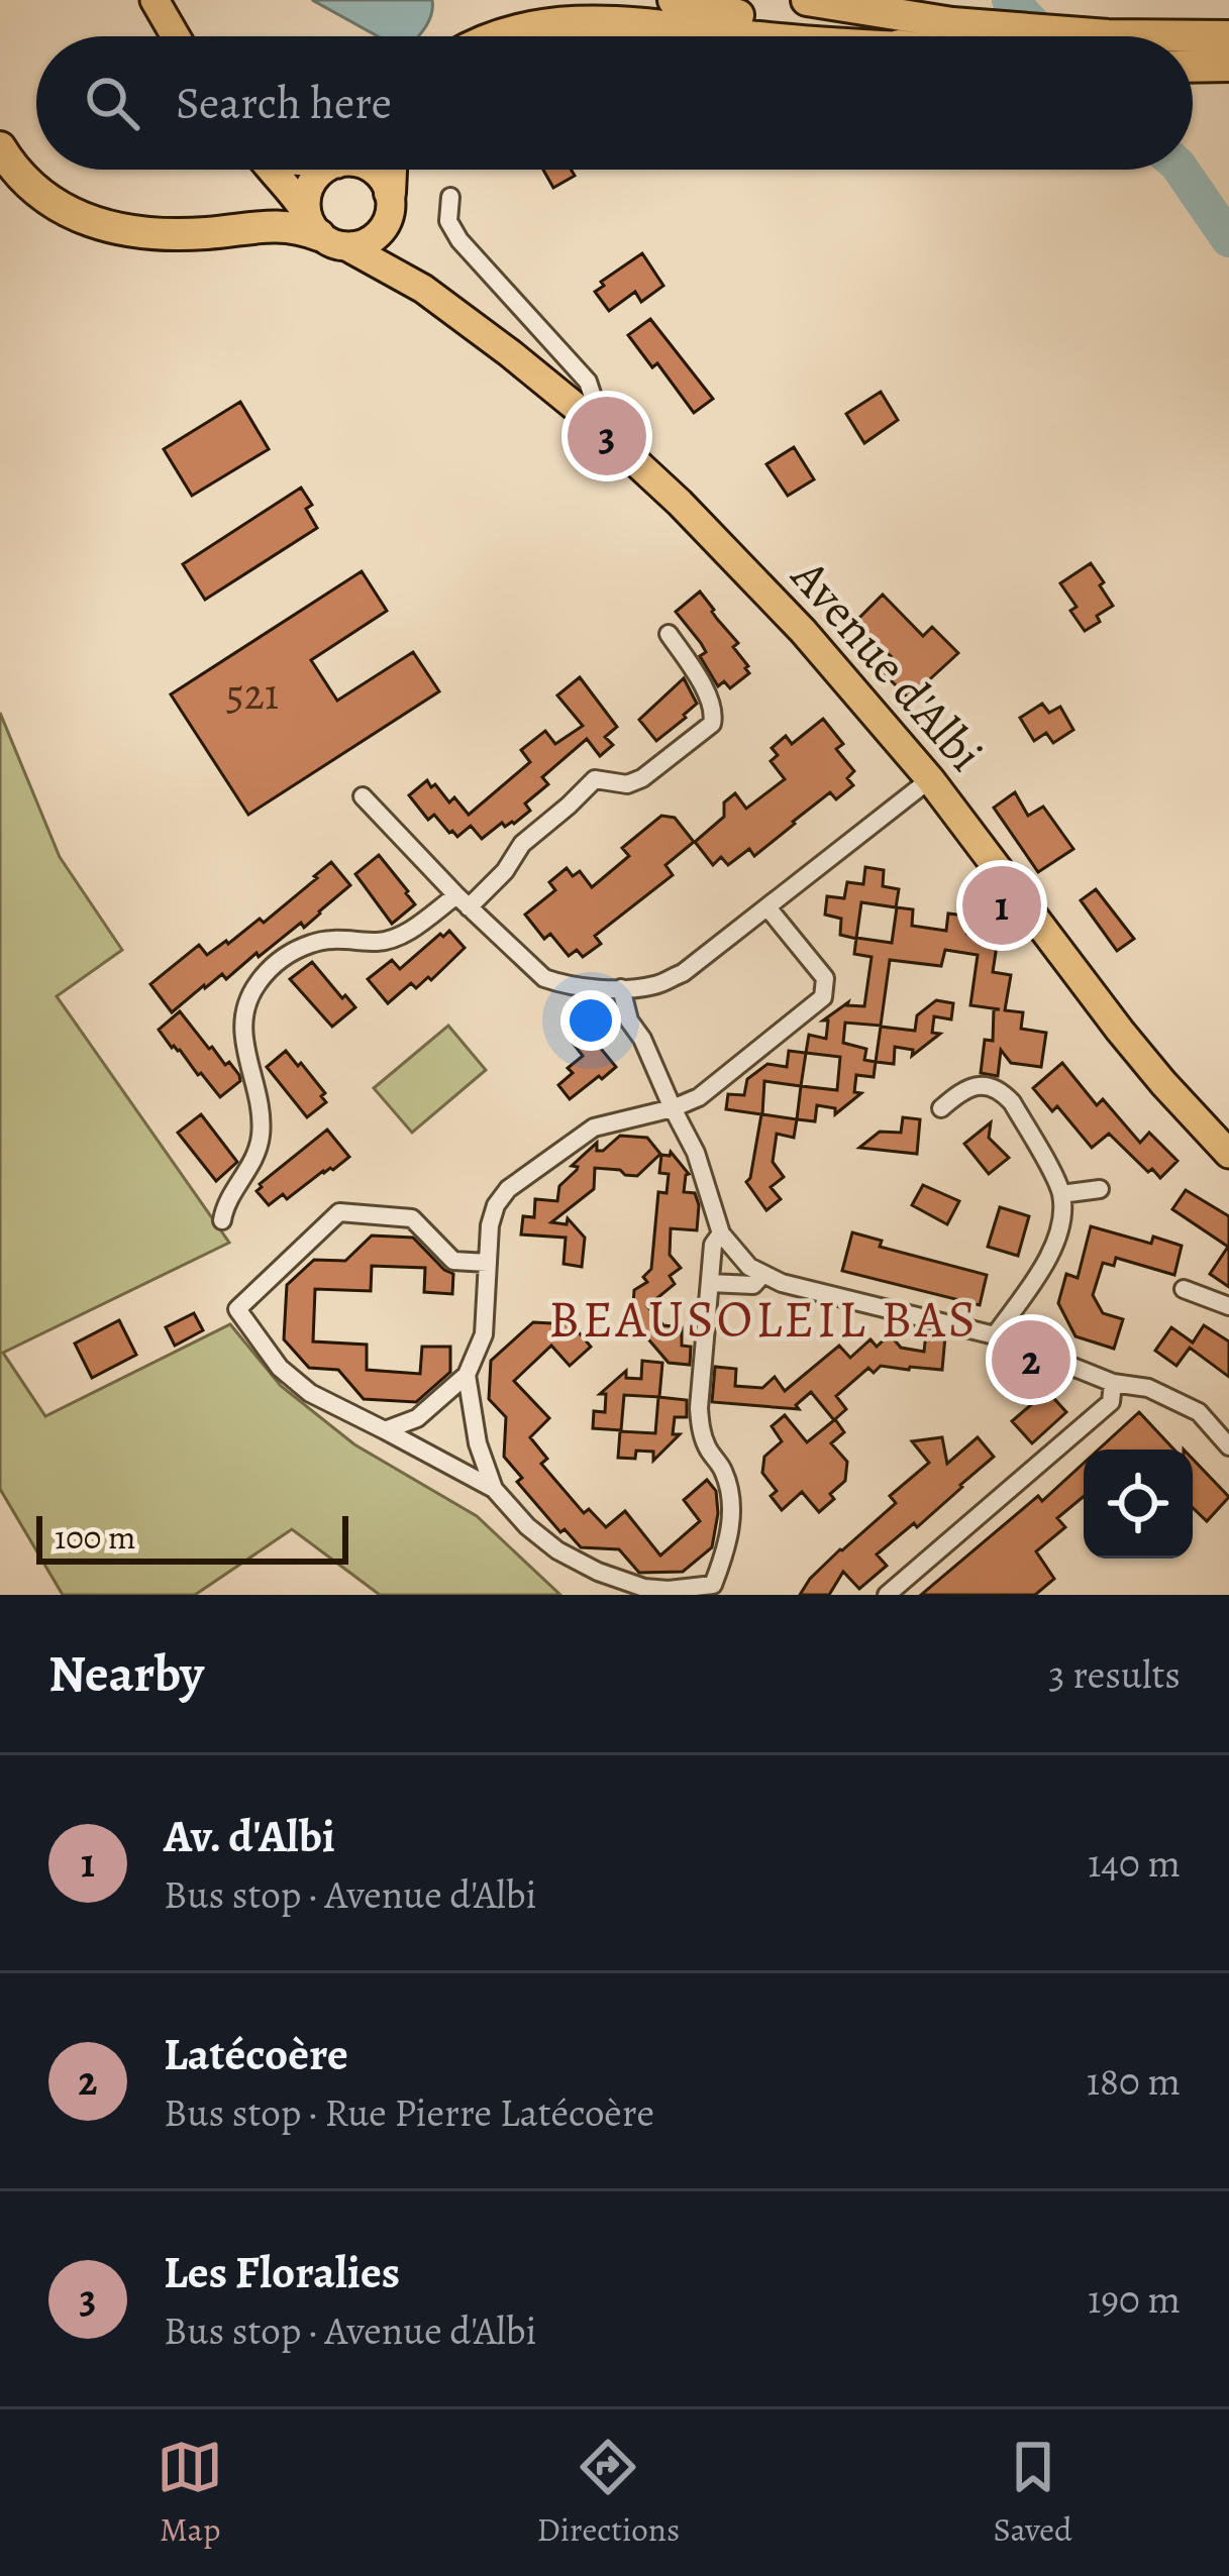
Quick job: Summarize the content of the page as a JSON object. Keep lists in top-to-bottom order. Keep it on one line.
{"streets":{"main road":["Avenue d'Albi"]},"districts":["BEAUSOLEIL BAS"],"house_numbers":["521"],"scale_bar":"100 m","page":{"search":"Search here","pins":["3","1","2"],"scale":"100 m","heading":["Nearby","3 results"],"list":[{"mark":"1","name":"Av. d'Albi","note":"Bus stop · Avenue d'Albi","value":"140 m"},{"mark":"2","name":"Latécoère","note":"Bus stop · Rue Pierre Latécoère","value":"180 m"},{"mark":"3","name":"Les Floralies","note":"Bus stop · Avenue d'Albi","value":"190 m"}],"nav":["Map","Directions","Saved"]}}
